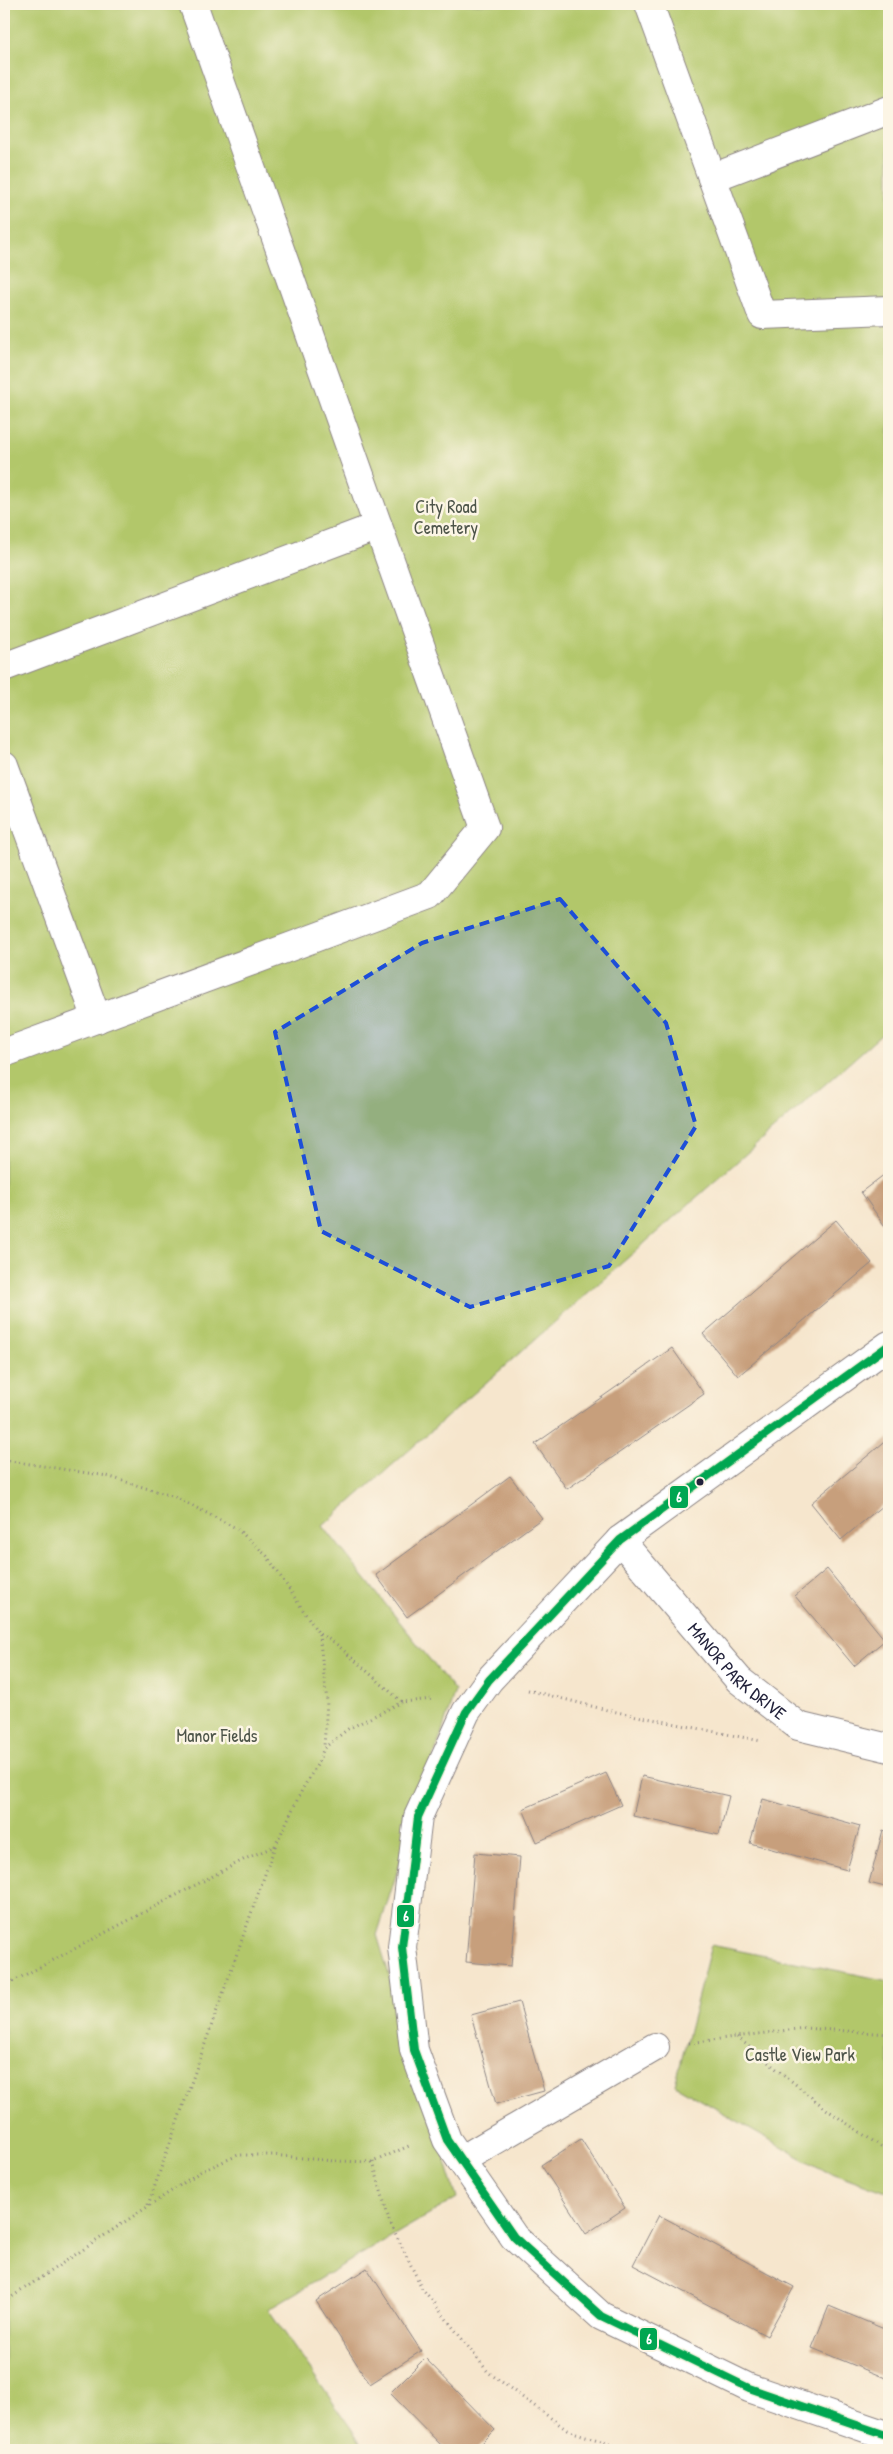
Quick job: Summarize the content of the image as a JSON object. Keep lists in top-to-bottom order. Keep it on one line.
{"streets":{"street":["MANOR PARK DRIVE"]},"parks":["City Road Cemetery","Manor Fields","Castle View Park"],"lines":["transit line 6"]}
